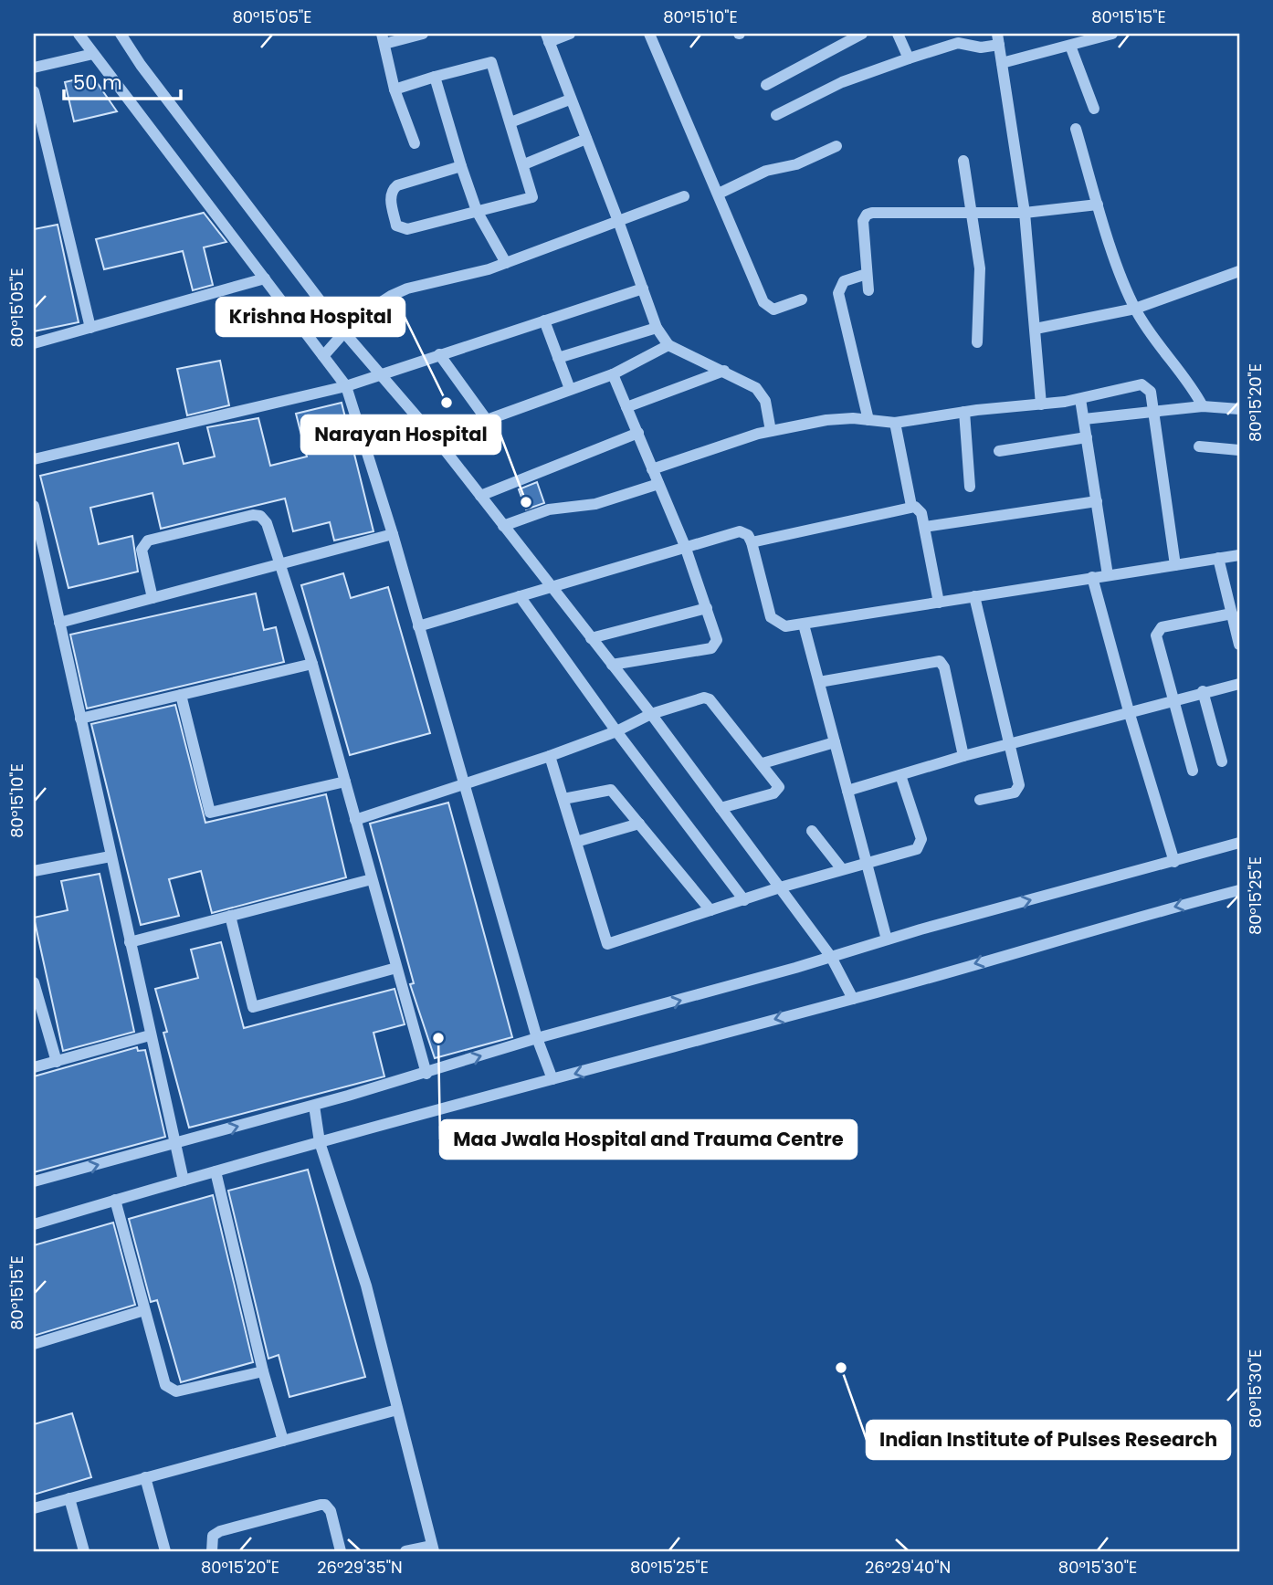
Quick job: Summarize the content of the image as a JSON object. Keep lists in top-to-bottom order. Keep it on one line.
{"places":["Krishna Hospital","Narayan Hospital","Maa Jwala Hospital and Trauma Centre","Indian Institute of Pulses Research"],"scale_bar":"50 m","coordinates":["80°15'05\"E","80°15'10\"E","80°15'15\"E","80°15'20\"E","80°15'25\"E","80°15'30\"E","26°29'35\"N","26°29'40\"N"]}
